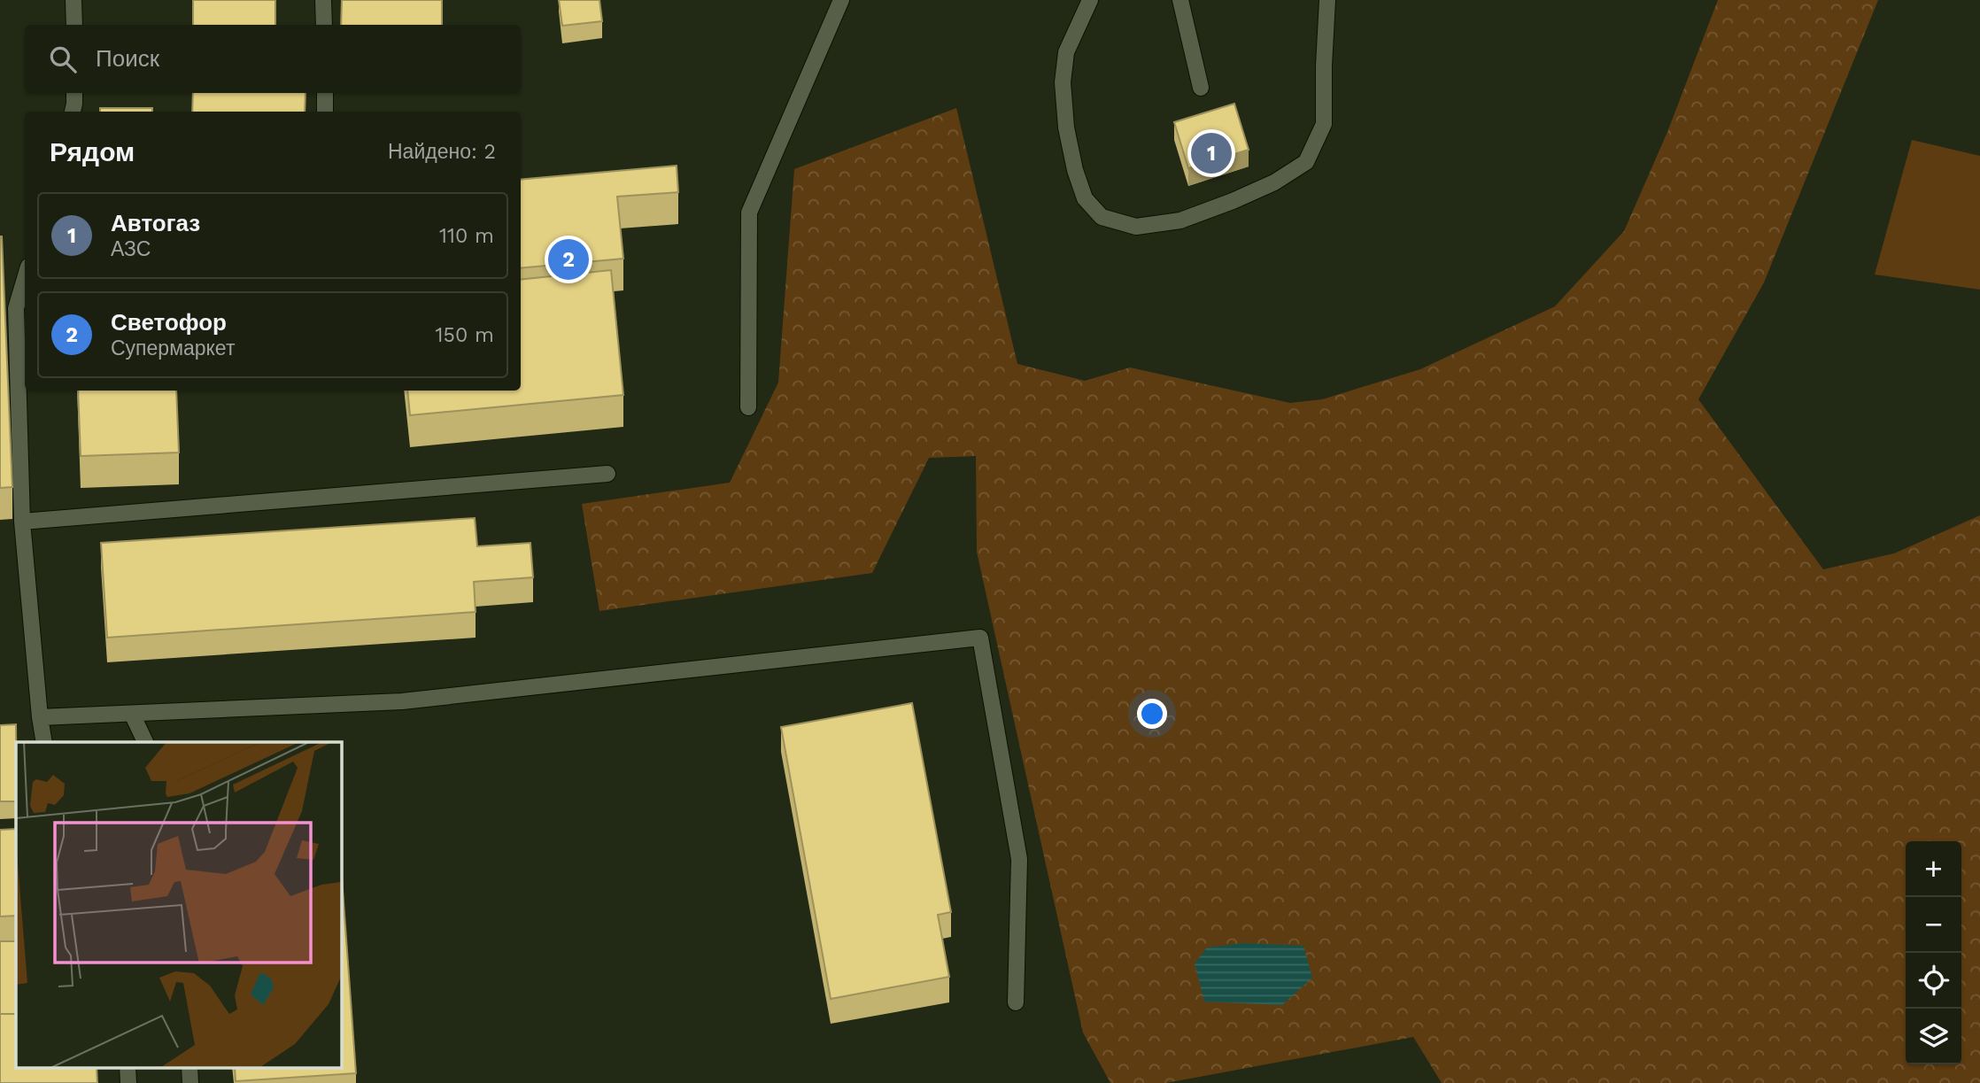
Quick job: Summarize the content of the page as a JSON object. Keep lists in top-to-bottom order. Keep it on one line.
{"page":{"search":"Поиск","heading":["Рядом","Найдено: 2"],"pins":["1","2"],"list":[{"mark":"1","name":"Автогаз","note":"АЗС","value":"110 m"},{"mark":"2","name":"Светофор","note":"Супермаркет","value":"150 m"}],"map_buttons":["+","−"]}}
